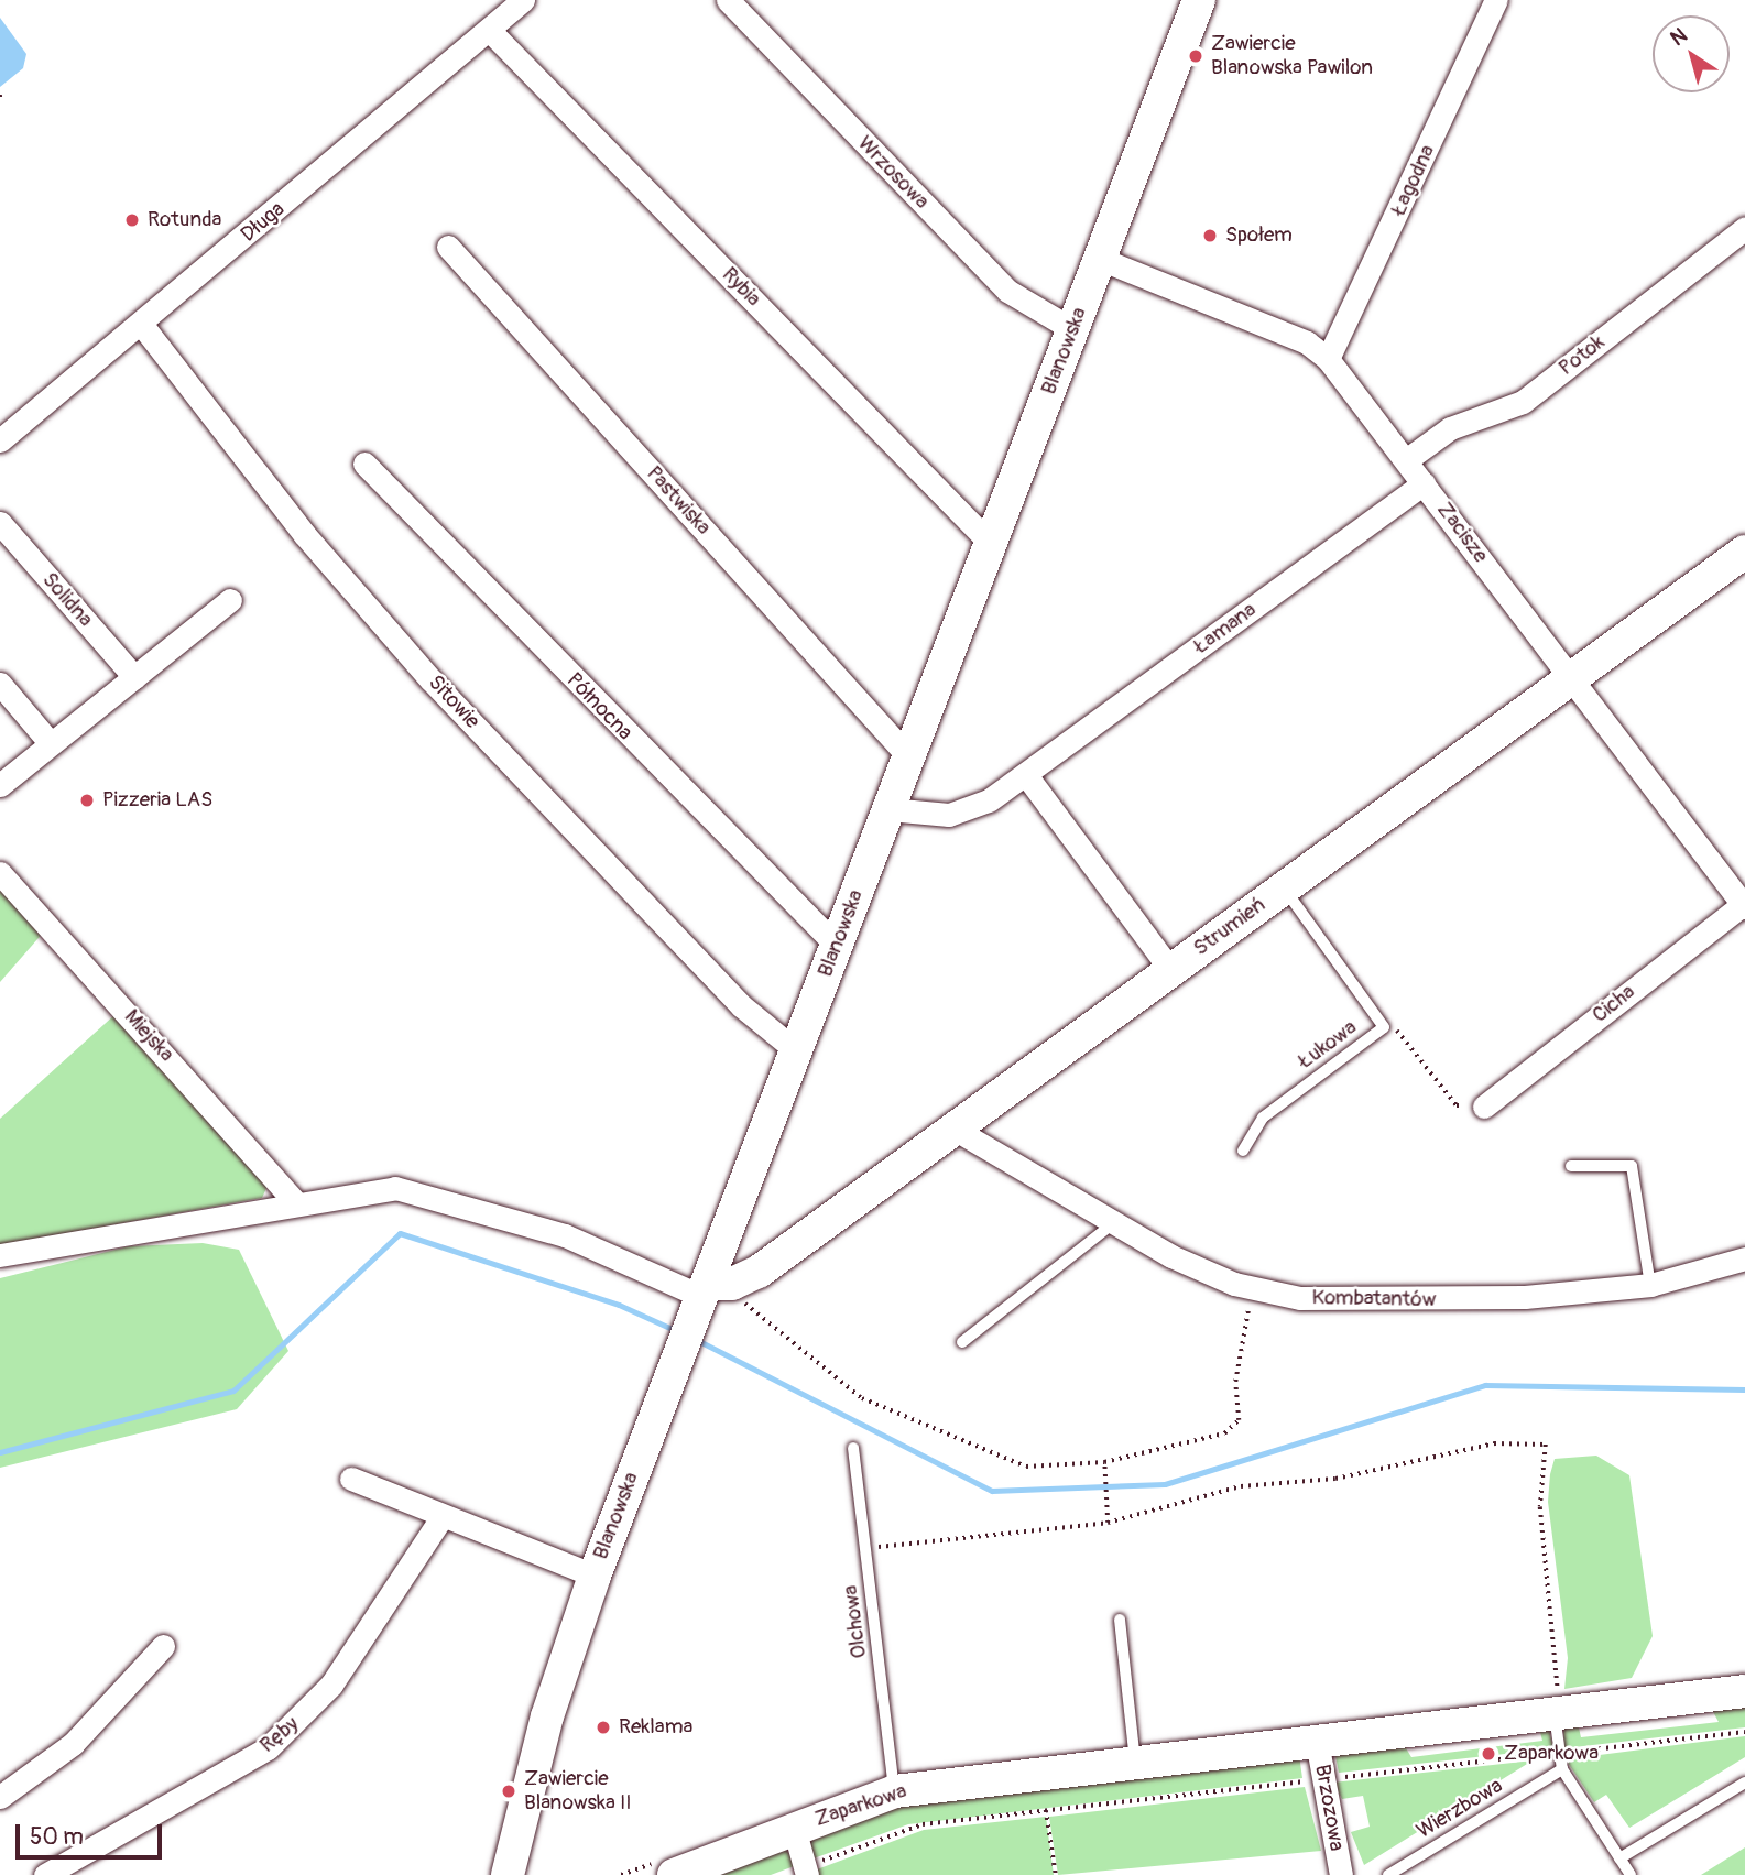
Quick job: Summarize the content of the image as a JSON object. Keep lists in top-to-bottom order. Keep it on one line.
{"streets":{"street":["Wrzosowa","Łagodna","Długa","Rybia","Blanowska","Potok","Pastwiska","Zacisze","Solidna","Łamana","Sitowie","Północna","Strumień","Cicha","Miejska","Kombatantów","Ręby","Zaparkowa","Brzozowa"],"lane":["Łukowa","Olchowa","Wierzbowa"]},"crossings":[["Wrzosowa","Blanowska"],["Łagodna","Zacisze"],["Długa","Rybia"],["Długa","Sitowie"],["Rybia","Blanowska"],["Blanowska","Pastwiska"],["Blanowska","Zacisze"],["Blanowska","Łamana"],["Blanowska","Sitowie"],["Blanowska","Północna"],["Blanowska","Strumień"],["Potok","Zacisze"],["Zacisze","Łamana"],["Zacisze","Strumień"],["Zacisze","Cicha"],["Strumień","Łukowa"],["Strumień","Kombatantów"],["Olchowa","Zaparkowa"],["Zaparkowa","Brzozowa"]],"places":["Zawiercie Blanowska Pawilon","Rotunda","Społem","Pizzeria LAS","Reklama","Zaparkowa","Zawiercie Blanowska II"],"scale_bar":"50 m","north":"top left"}
